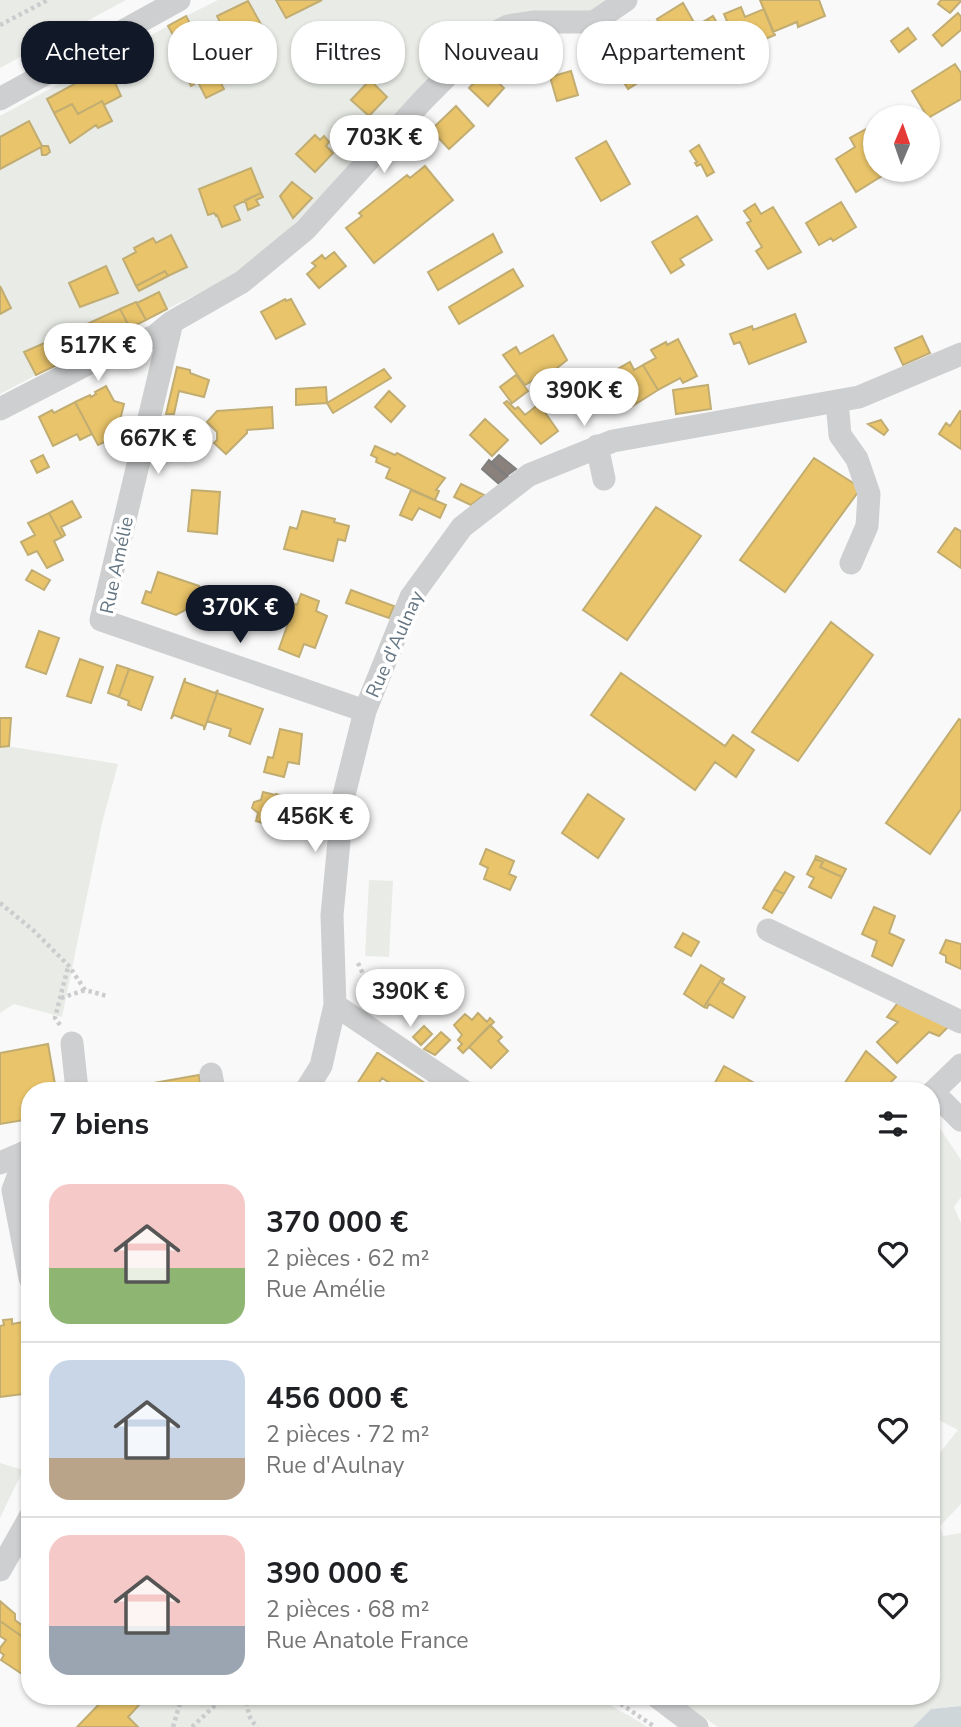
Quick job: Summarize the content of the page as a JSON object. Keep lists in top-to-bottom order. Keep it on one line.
{"streets":{"street":["Rue Amélie","Rue d'Aulnay"]},"crossings":[["Rue Amélie","Rue d'Aulnay"]],"north":"top","page":{"chip":["Acheter","Louer","Filtres","Nouveau","Appartement"],"price":["703K €","517K €","390K €","667K €","370K €","456K €","390K €"],"heading":"7 biens","list":[{"name":"370 000 €","note":"2 pièces · 62 m² · Rue Amélie"},{"name":"456 000 €","note":"2 pièces · 72 m² · Rue d'Aulnay"},{"name":"390 000 €","note":"2 pièces · 68 m² · Rue Anatole France"}]}}
